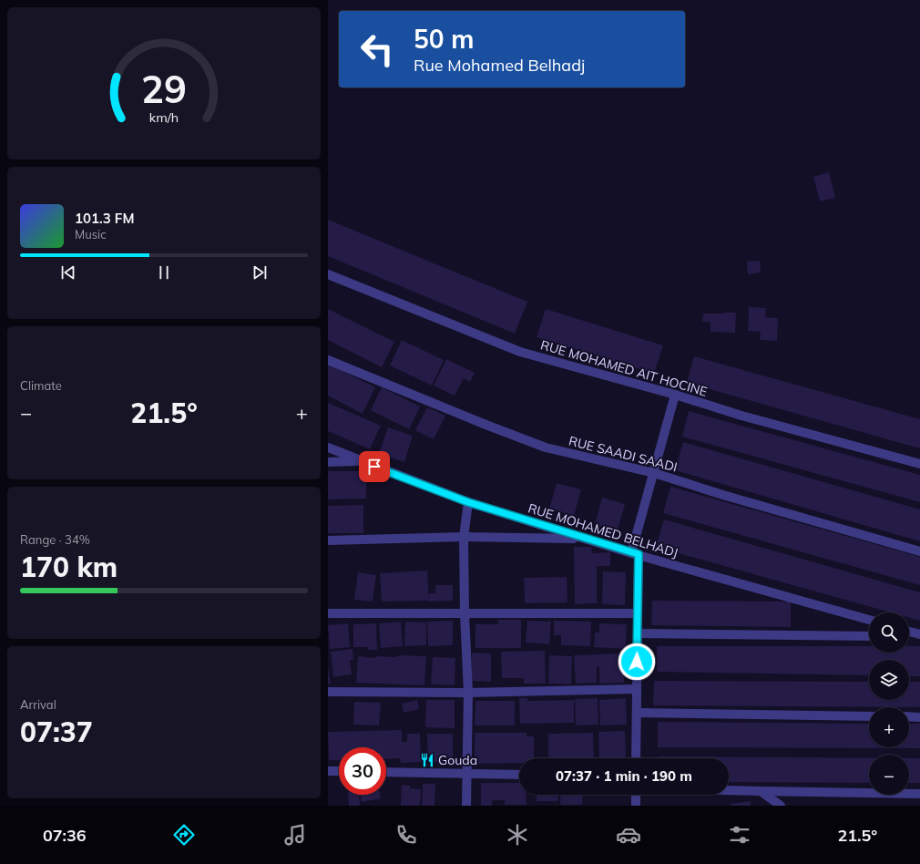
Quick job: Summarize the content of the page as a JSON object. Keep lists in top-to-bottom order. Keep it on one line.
{"streets":{"street":["RUE MOHAMED AIT HOCINE","RUE SAADI SAADI","RUE MOHAMED BELHADJ"]},"places":{"restaurant":["Gouda"]},"page":{"turn":["50 m","Rue Mohamed Belhadj"],"song":["101.3 FM","Music"],"tile":["Climate",["Range · 34%","170 km"],["Arrival","07:37"]],"heat":["−","21.5°","+"],"map_buttons":["+","−"],"limit":"30","trip":"07:37 · 1 min · 190 m","tabs":["07:36","21.5°"],"gauge":["29","km/h"]}}
